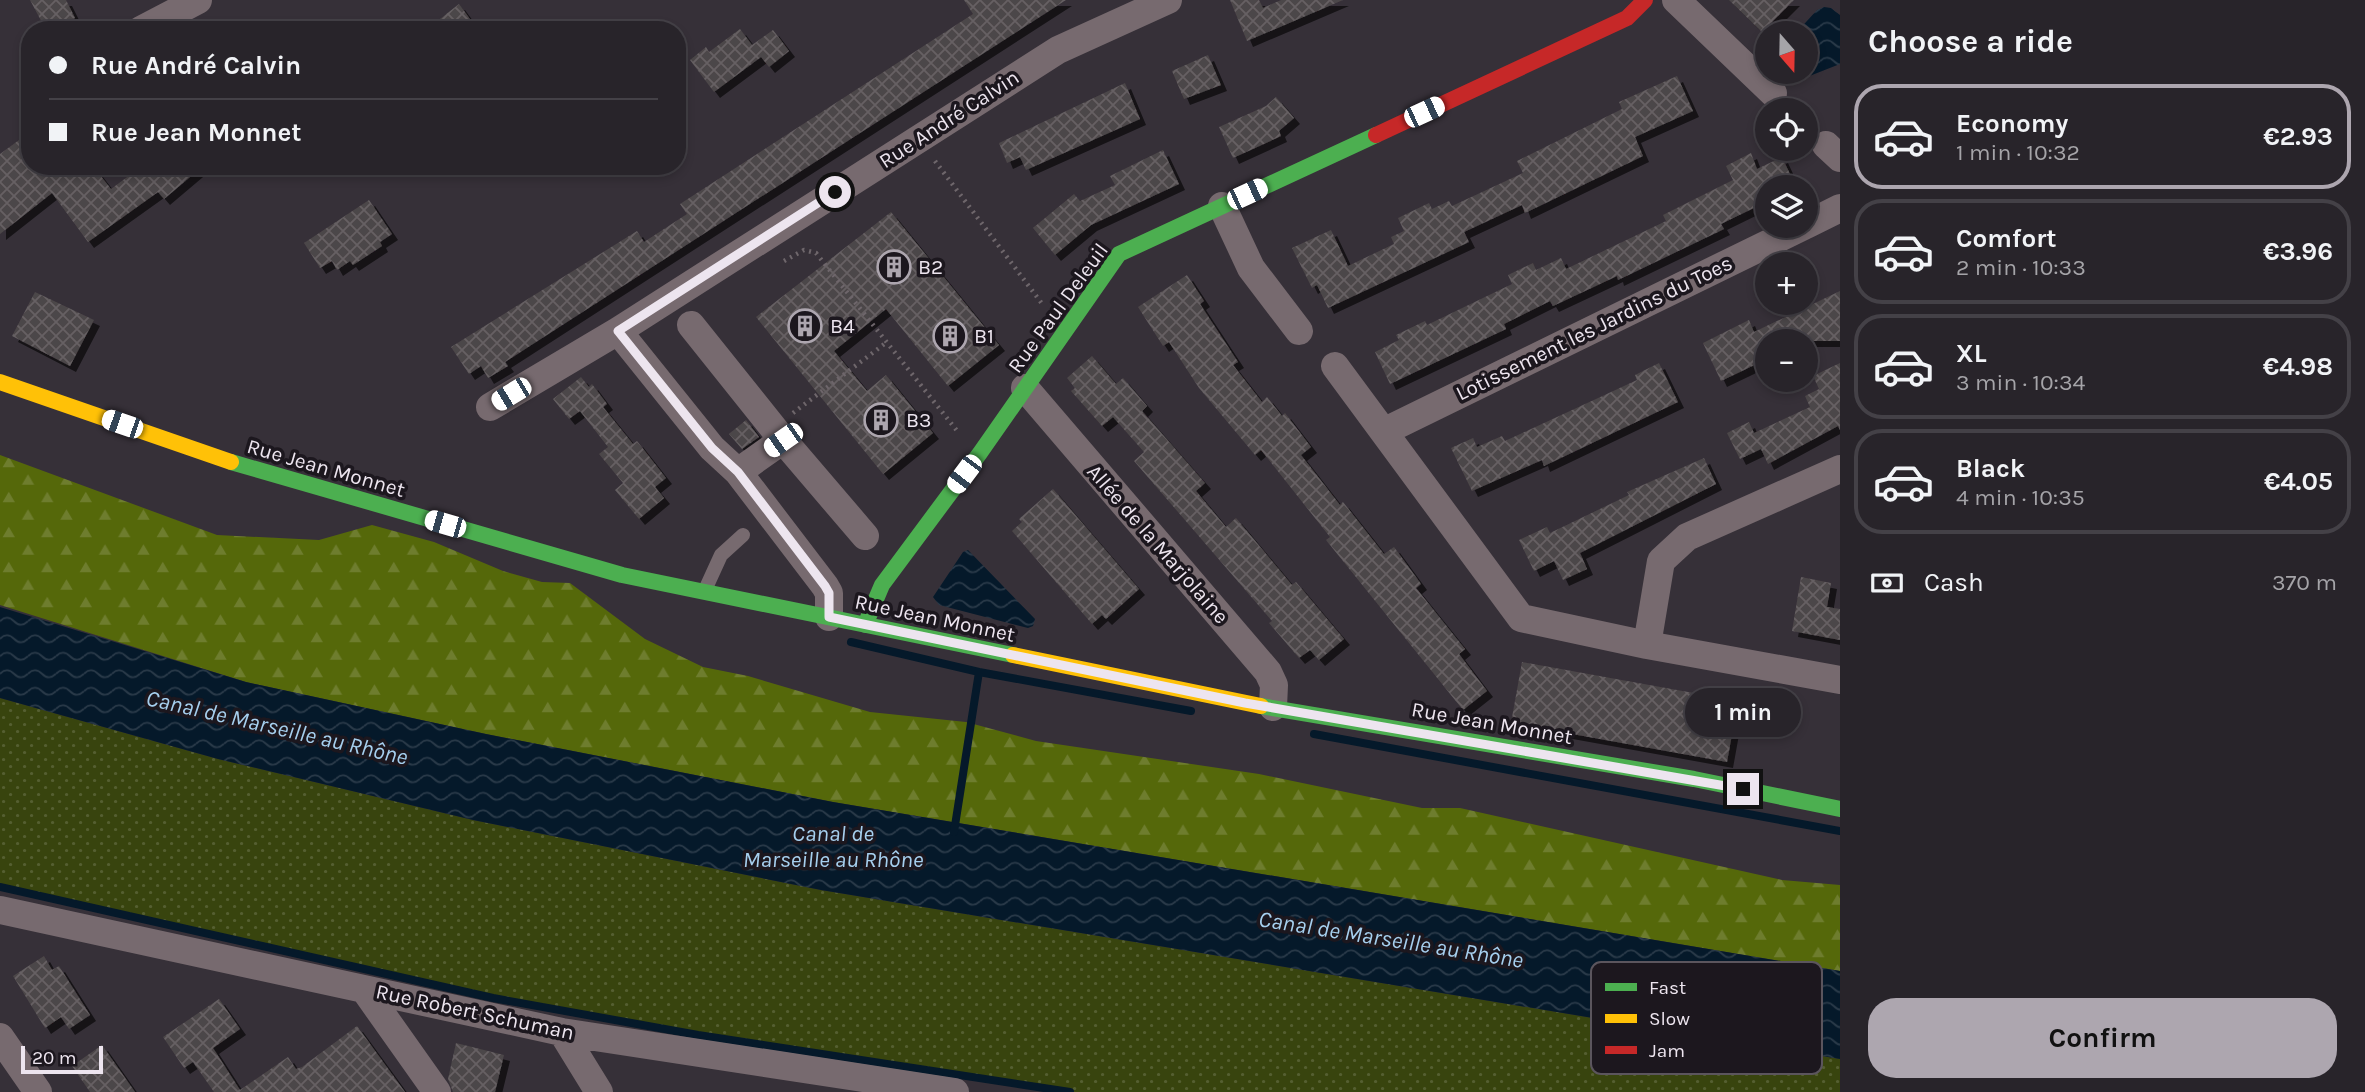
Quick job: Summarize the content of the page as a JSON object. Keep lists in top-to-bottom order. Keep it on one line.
{"streets":{"street":["Rue André Calvin","Rue Paul Deleuil","Lotissement les Jardins du Toes","Rue Jean Monnet","Allée de la Marjolaine","Rue Robert Schuman"]},"crossings":[["Rue Paul Deleuil","Rue Jean Monnet"],["Rue Paul Deleuil","Allée de la Marjolaine"],["Rue Jean Monnet","Allée de la Marjolaine"]],"water":["Canal de Marseille au Rhône"],"places":{"building":["B2","B4","B1","B3"]},"legend":["Fast","Slow","Jam"],"scale_bar":"20 m","north":"bottom","page":{"heading":"Choose a ride","map_buttons":["+","−"],"banner":["Rue André Calvin","Rue Jean Monnet"],"list":[{"name":"Economy","note":"1 min · 10:32","value":"€2.93"},{"name":"Comfort","note":"2 min · 10:33","value":"€3.96"},{"name":"XL","note":"3 min · 10:34","value":"€4.98"},{"name":"Black","note":"4 min · 10:35","value":"€4.05"}],"pay":["Cash","370 m"],"bubble":"1 min","buttons":"Confirm","scale":"20 m"}}
